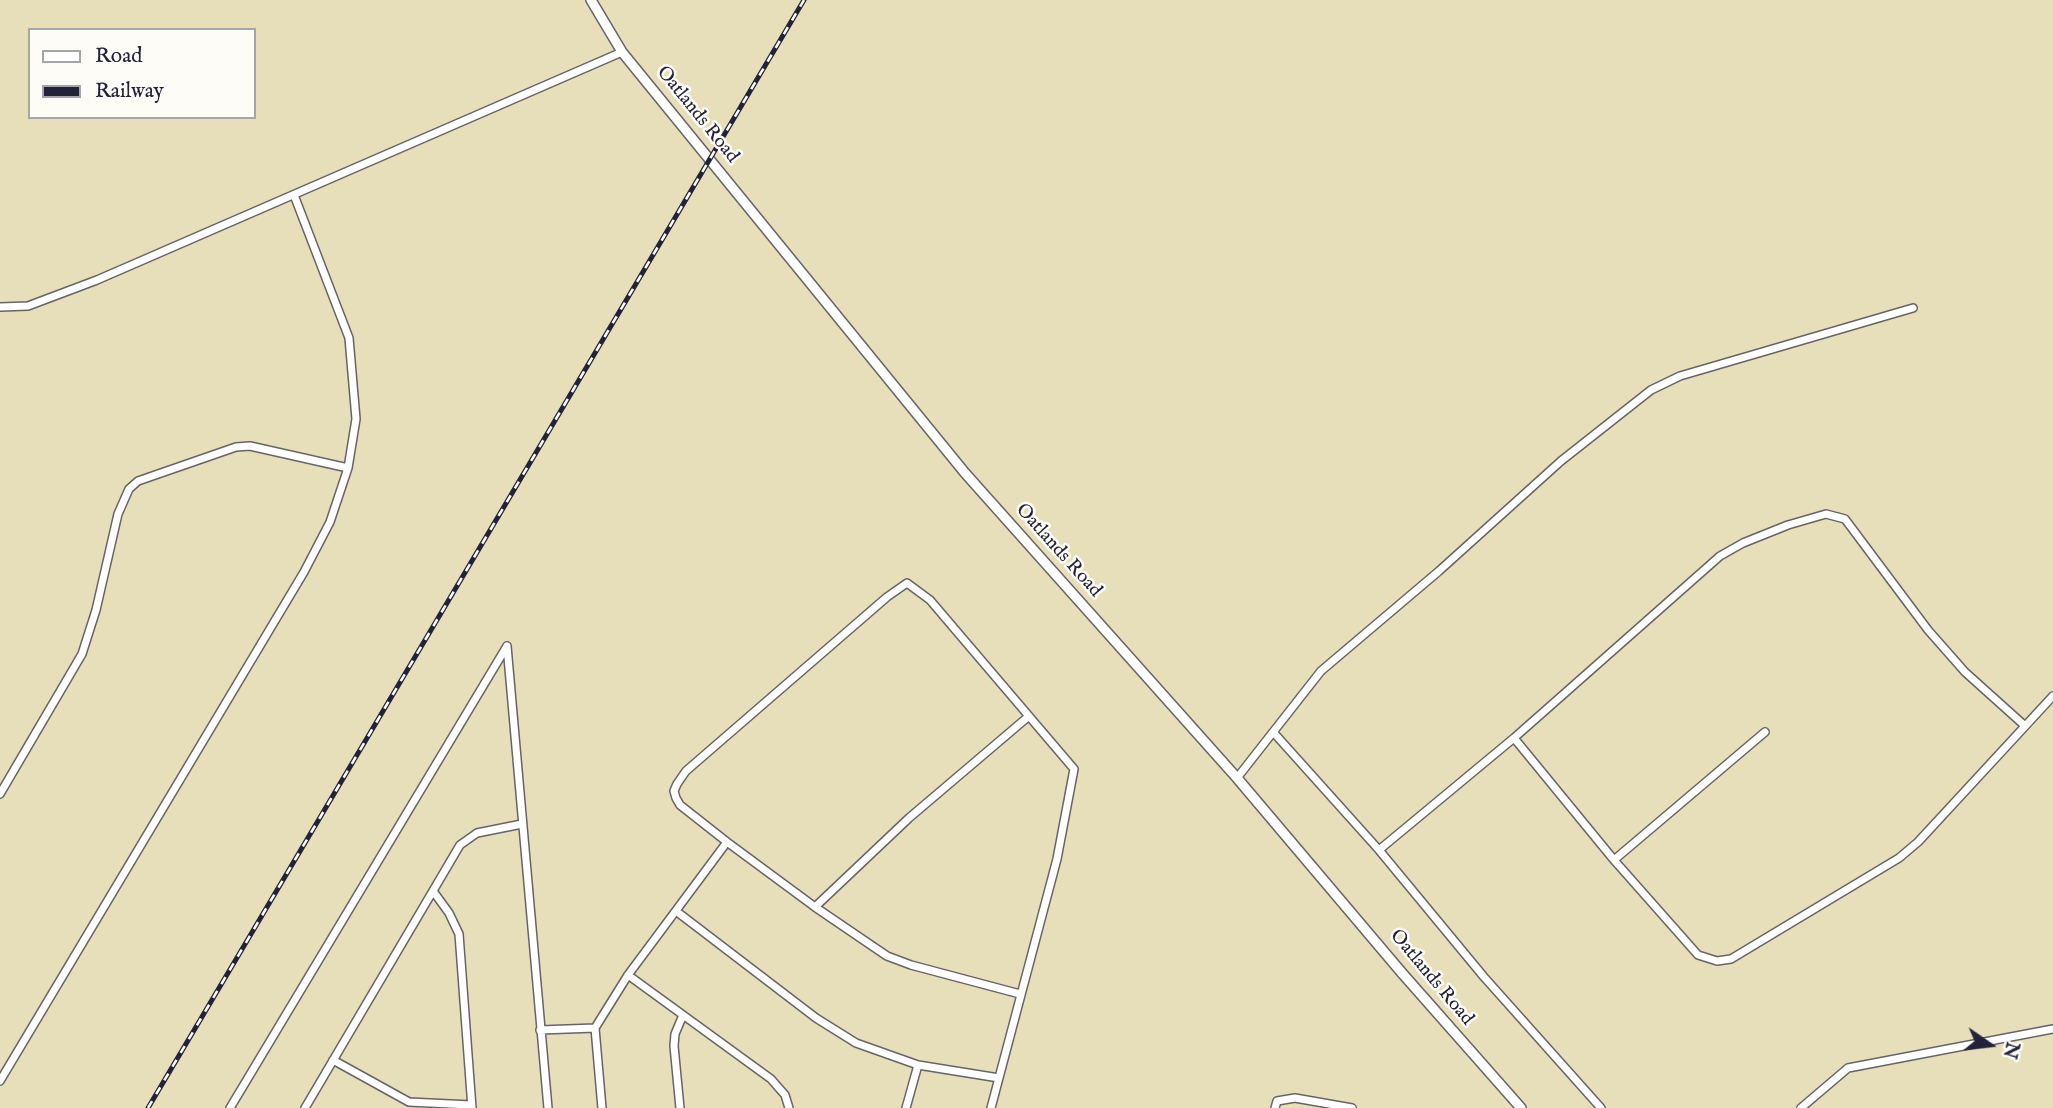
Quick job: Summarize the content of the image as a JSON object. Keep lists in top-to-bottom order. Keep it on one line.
{"streets":{"street":["Oatlands Road"]},"legend":["Road","Railway"],"north":"right"}
